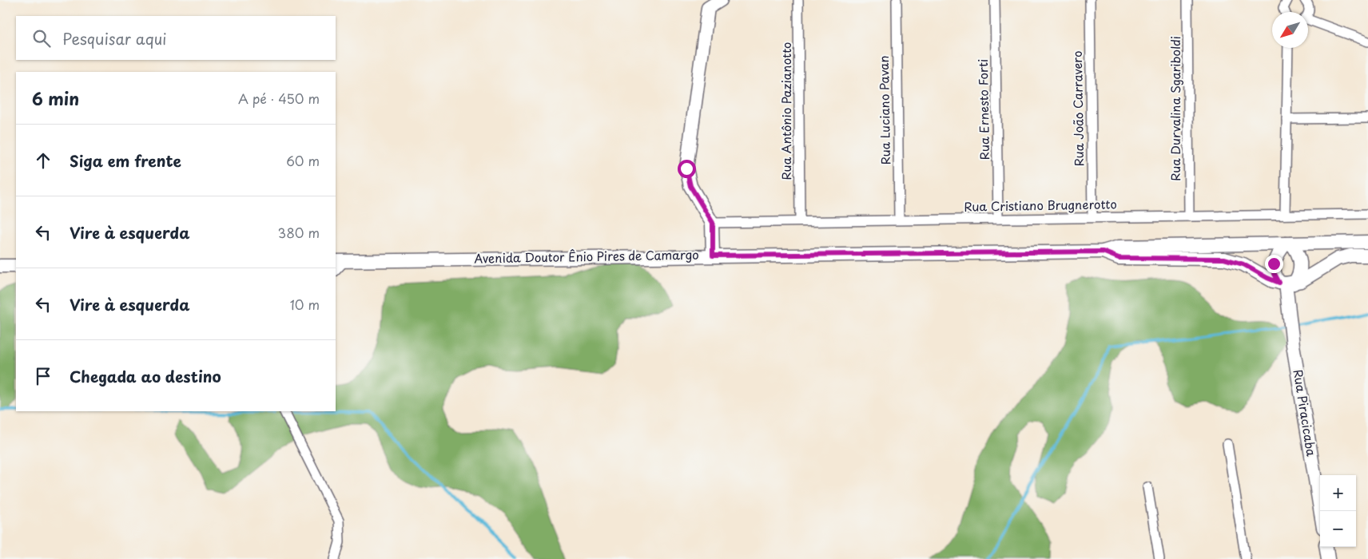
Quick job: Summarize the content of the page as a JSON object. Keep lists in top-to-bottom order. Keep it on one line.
{"streets":{"main road":["Avenida Doutor Ênio Pires de Camargo","Rua Piracicaba"],"street":["Rua João Carravero","Rua Durvalina Sgariboldi","Rua Ernesto Forti","Rua Luciano Pavan","Rua Antônio Pazianotto","Rua Cristiano Brugnerotto"]},"crossings":[["Rua João Carravero","Rua Cristiano Brugnerotto"],["Rua Durvalina Sgariboldi","Rua Cristiano Brugnerotto"],["Rua Ernesto Forti","Rua Cristiano Brugnerotto"],["Rua Luciano Pavan","Rua Cristiano Brugnerotto"],["Rua Antônio Pazianotto","Rua Cristiano Brugnerotto"],["Avenida Doutor Ênio Pires de Camargo","Rua Piracicaba"]],"north":"bottom left","page":{"search":"Pesquisar aqui","heading":["6 min","A pé · 450 m"],"list":[["Siga em frente","60 m"],["Vire à esquerda","380 m"],["Vire à esquerda","10 m"],"Chegada ao destino"],"map_buttons":["+","−"]}}
